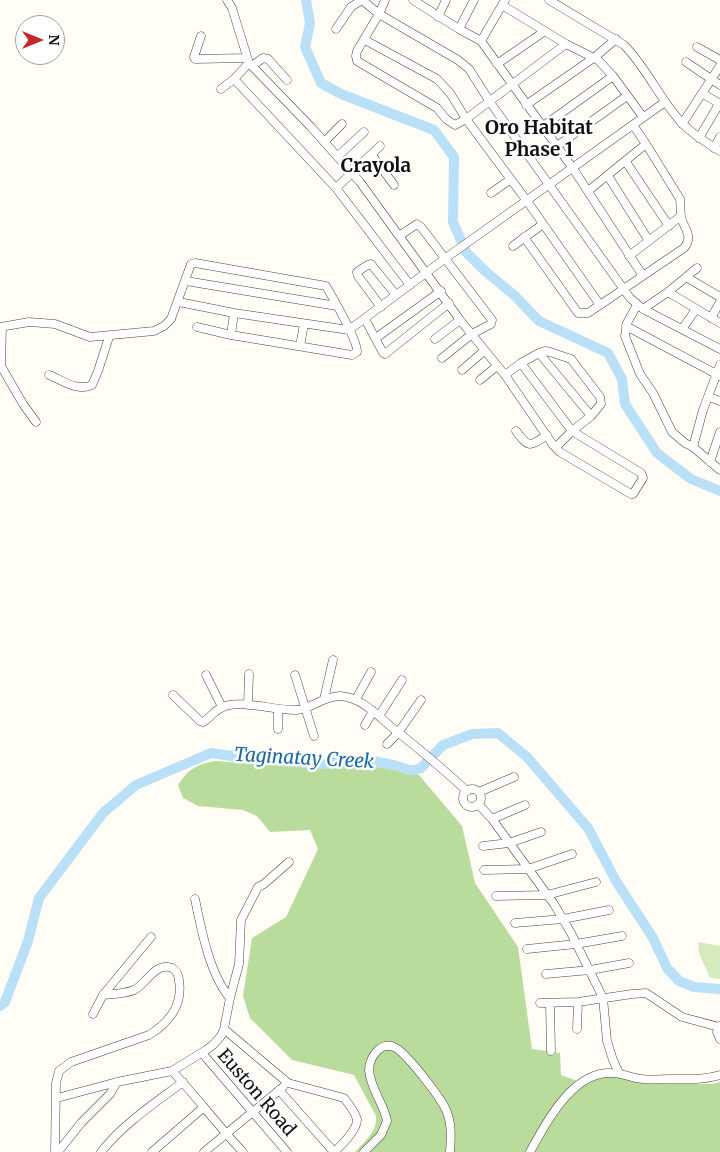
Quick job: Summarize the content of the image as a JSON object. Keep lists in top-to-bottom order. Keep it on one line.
{"streets":{"street":["Euston Road"]},"districts":["Oro Habitat Phase 1","Crayola"],"water":["Taginatay Creek"],"north":"right"}
